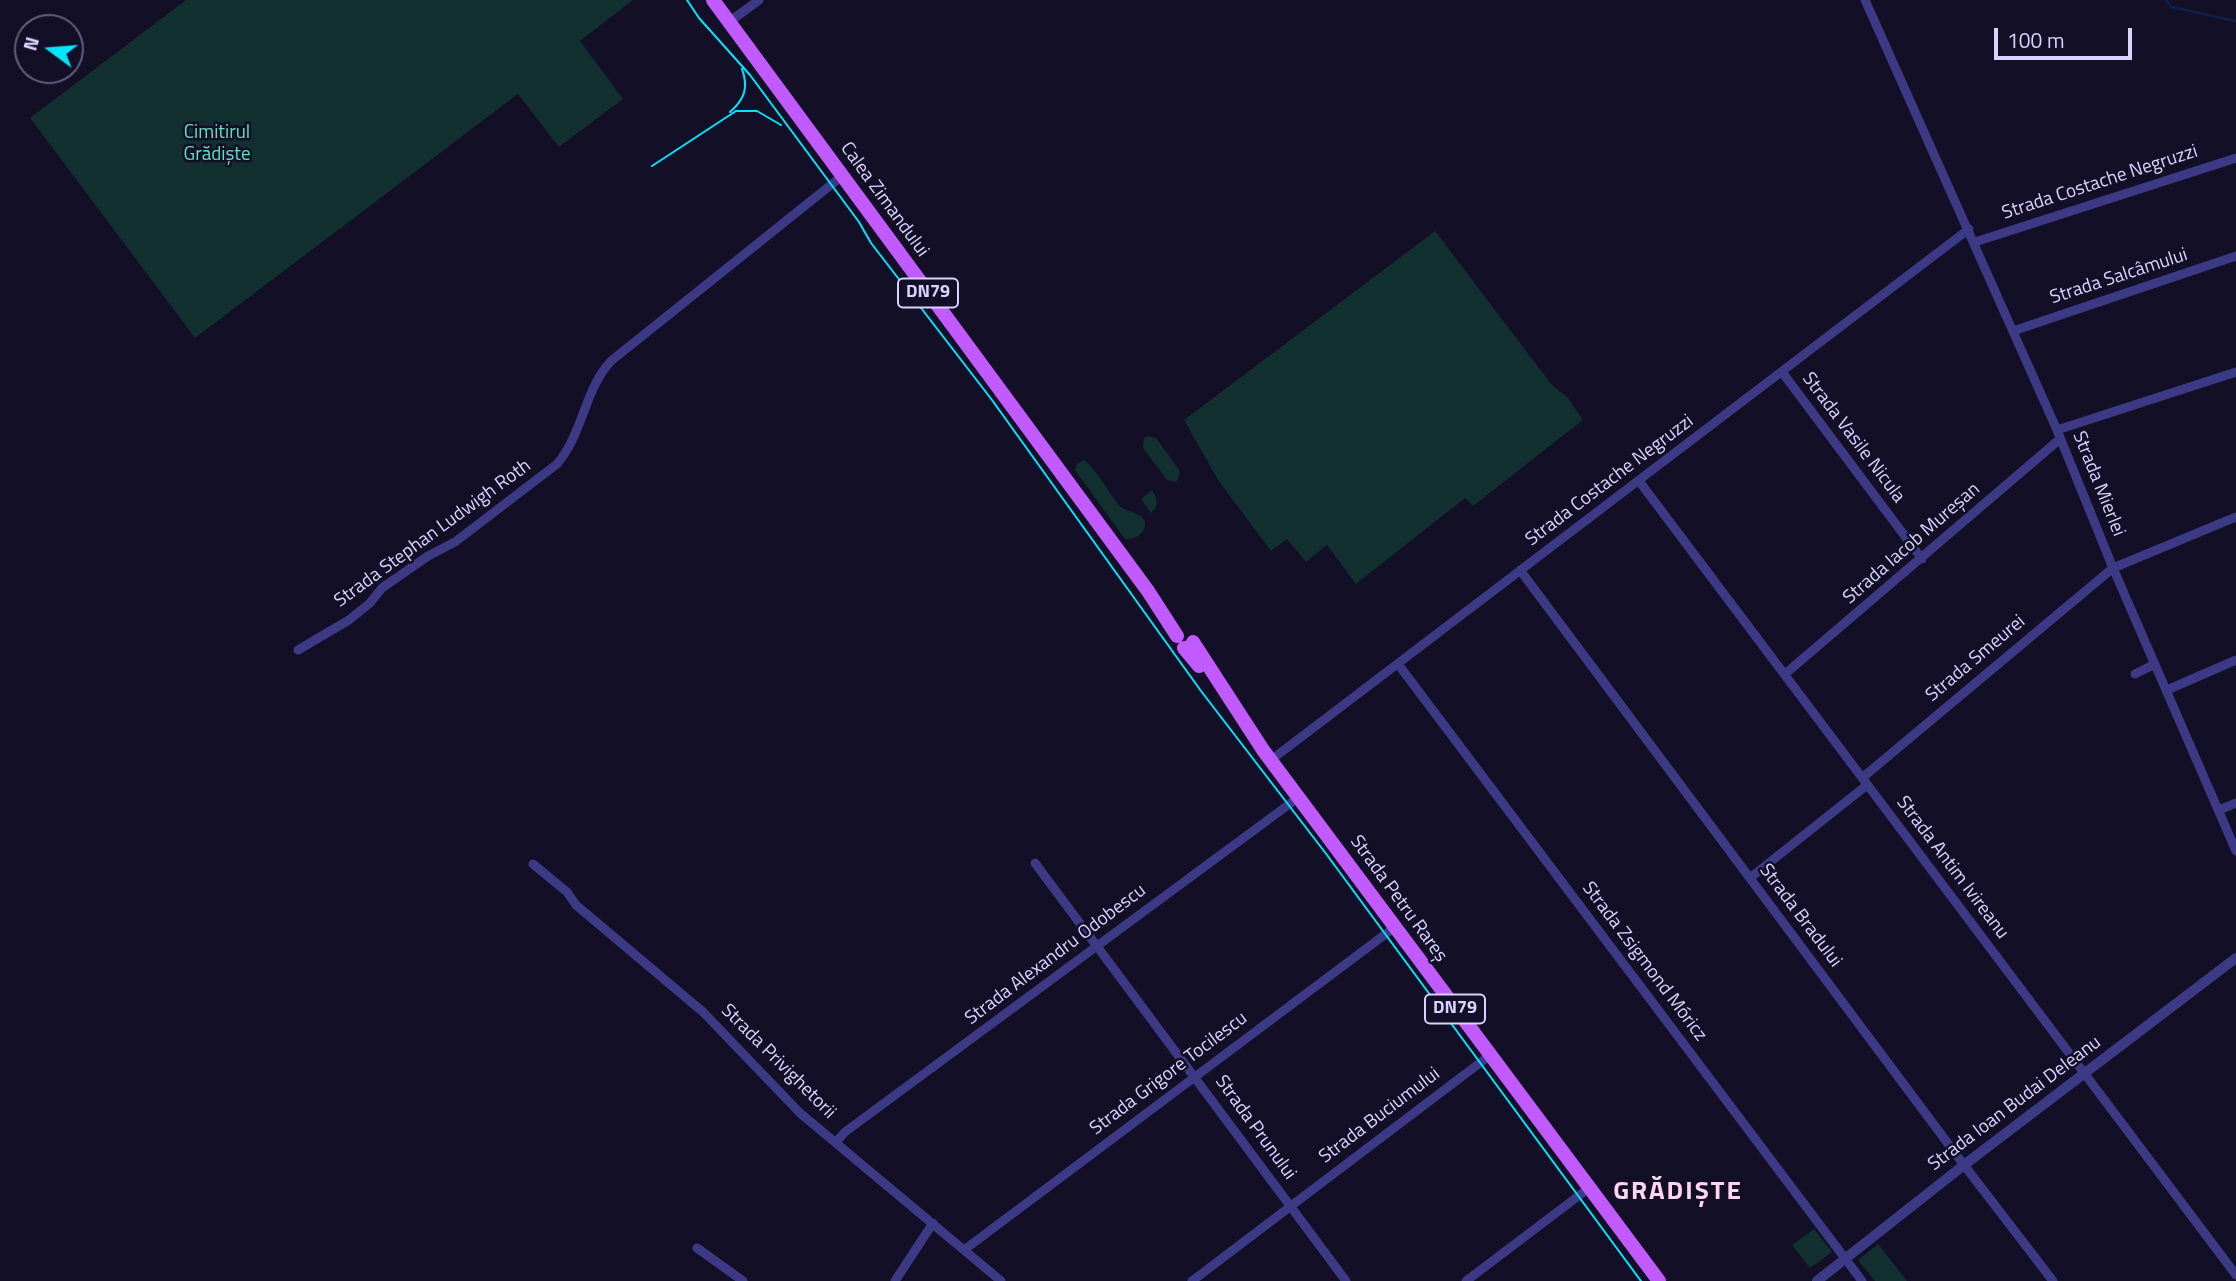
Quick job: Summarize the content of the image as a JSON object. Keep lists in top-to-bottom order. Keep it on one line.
{"streets":{"main road":["Calea Zimandului","DN79","Strada Petru Rareș"],"street":["Strada Costache Negruzzi","Strada Salcâmului","Strada Vasile Nicula","Strada Mierlei","Strada Stephan Ludwigh Roth","Strada Iacob Mureșan","Strada Smeurei","Strada Antim Ivireanu","Strada Bradului","Strada Alexandru Odobescu","Strada Zsigmond Móricz","Strada Privighetorii","Strada Grigore Tocilescu","Strada Ioan Budai Deleanu","Strada Buciumului","Strada Prunului"]},"crossings":[["Strada Costache Negruzzi","Strada Vasile Nicula"],["Strada Costache Negruzzi","Strada Mierlei"],["Strada Costache Negruzzi","Strada Antim Ivireanu"],["Strada Costache Negruzzi","Strada Petru Rareș"],["Strada Costache Negruzzi","Strada Bradului"],["Strada Costache Negruzzi","Strada Zsigmond Móricz"],["Calea Zimandului","Strada Stephan Ludwigh Roth"],["Calea Zimandului","Strada Petru Rareș"],["Strada Salcâmului","Strada Mierlei"],["Strada Vasile Nicula","Strada Iacob Mureșan"],["Strada Mierlei","Strada Iacob Mureșan"],["Strada Mierlei","Strada Smeurei"],["Strada Iacob Mureșan","Strada Antim Ivireanu"],["Strada Smeurei","Strada Antim Ivireanu"],["Strada Smeurei","Strada Bradului"],["Strada Antim Ivireanu","Strada Ioan Budai Deleanu"],["Strada Petru Rareș","Strada Alexandru Odobescu"],["Strada Petru Rareș","Strada Grigore Tocilescu"],["Strada Petru Rareș","Strada Buciumului"],["Strada Bradului","Strada Ioan Budai Deleanu"],["Strada Alexandru Odobescu","Strada Privighetorii"],["Strada Alexandru Odobescu","Strada Prunului"],["Strada Zsigmond Móricz","Strada Ioan Budai Deleanu"],["Strada Privighetorii","Strada Grigore Tocilescu"],["Strada Grigore Tocilescu","Strada Prunului"],["Strada Buciumului","Strada Prunului"]],"districts":["GRĂDIȘTE"],"parks":["Cimitirul Grădiște"],"scale_bar":"100 m","north":"left"}
